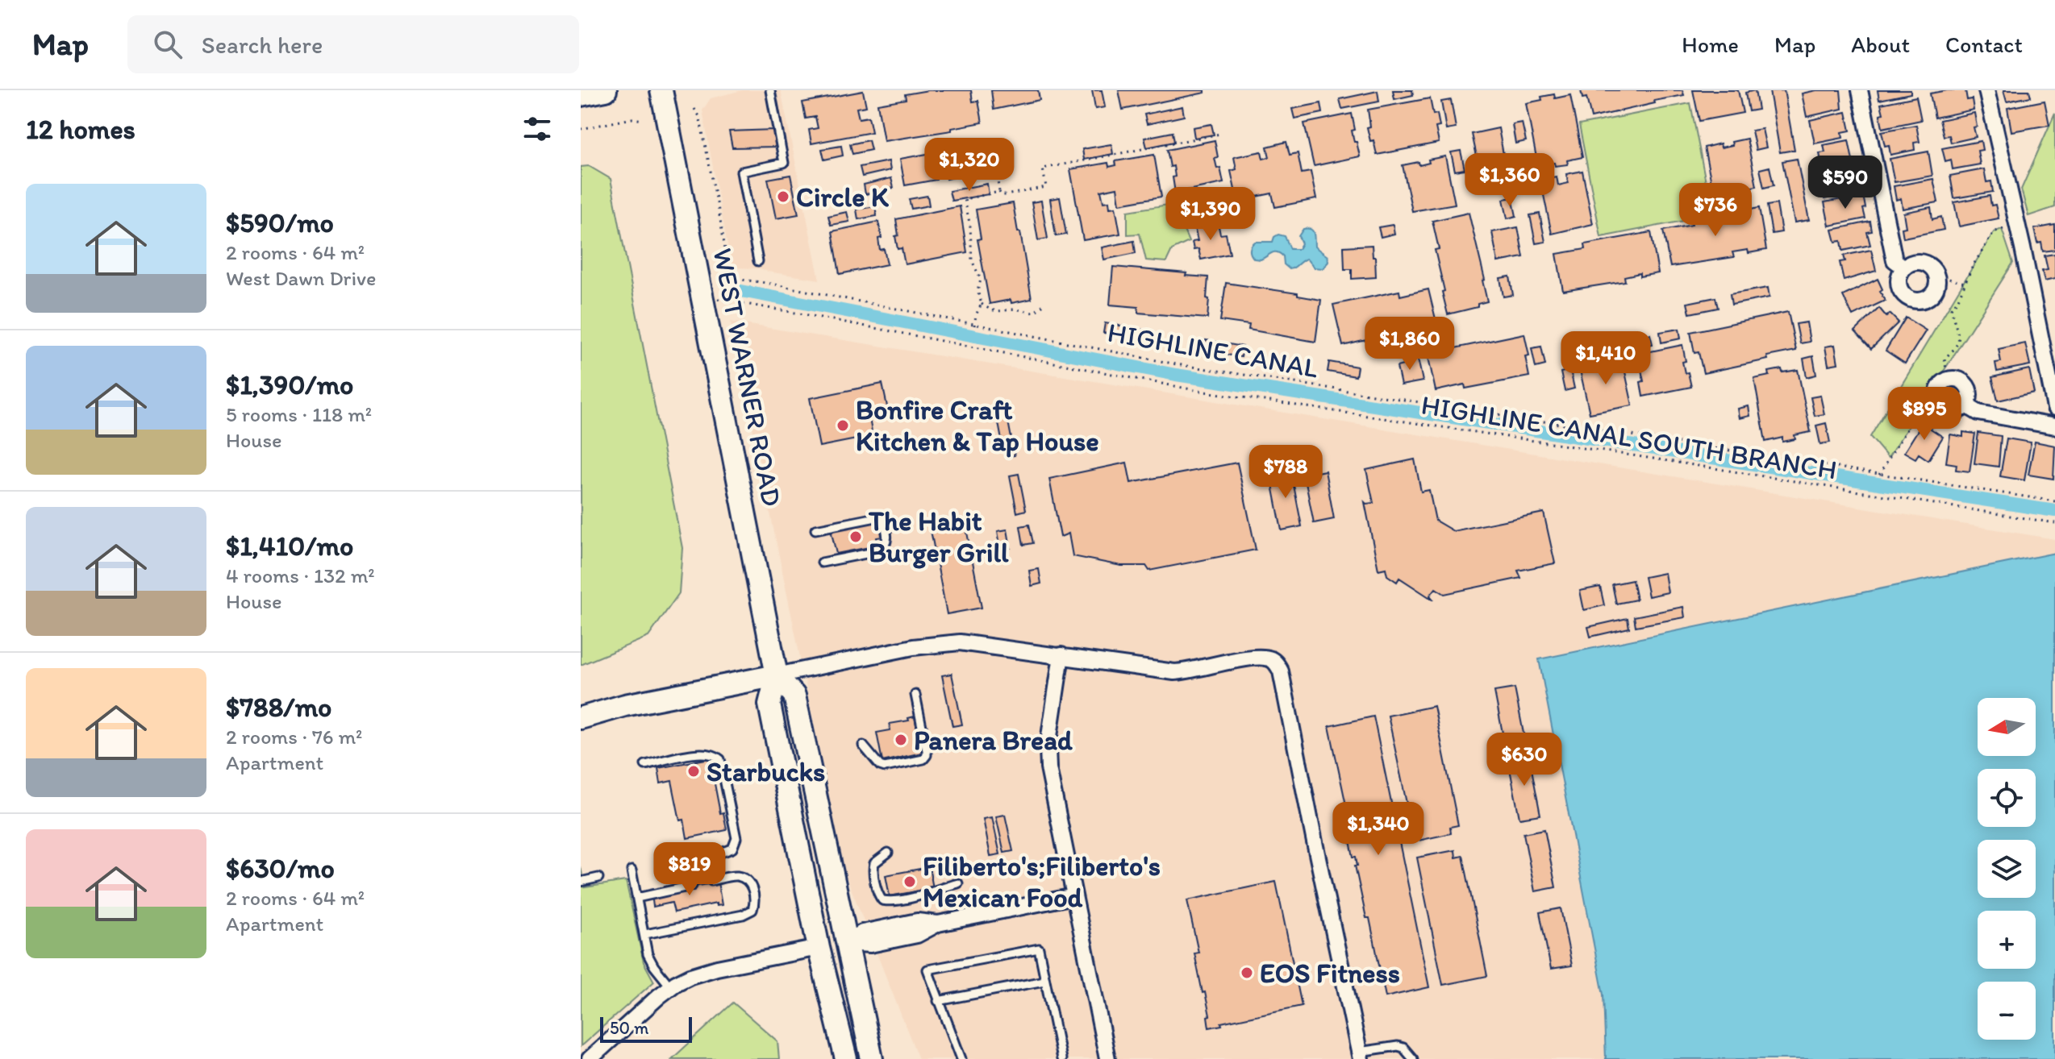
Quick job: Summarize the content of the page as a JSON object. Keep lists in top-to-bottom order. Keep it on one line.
{"streets":{"main road":["WEST WARNER ROAD"],"path":["HIGHLINE CANAL","HIGHLINE CANAL SOUTH BRANCH"]},"crossings":[["WEST WARNER ROAD","HIGHLINE CANAL SOUTH BRANCH"]],"places":["Circle K","Bonfire Craft Kitchen & Tap House","The Habit Burger Grill","Panera Bread","Starbucks","Filiberto's;Filiberto's Mexican Food","EOS Fitness"],"scale_bar":"50 m","north":"left","page":{"header":"Map","search":"Search here","nav":["Home","Map","About","Contact"],"heading":"12 homes","price":["$1,320","$1,360","$590","$736","$1,390","$1,860","$1,410","$895","$788","$630","$1,340","$819"],"list":[{"name":"$590/mo","note":"2 rooms · 64 m² · West Dawn Drive"},{"name":"$1,390/mo","note":"5 rooms · 118 m² · House"},{"name":"$1,410/mo","note":"4 rooms · 132 m² · House"},{"name":"$788/mo","note":"2 rooms · 76 m² · Apartment"},{"name":"$630/mo","note":"2 rooms · 64 m² · Apartment"}],"map_buttons":["+","−"],"scale":"50 m"}}
